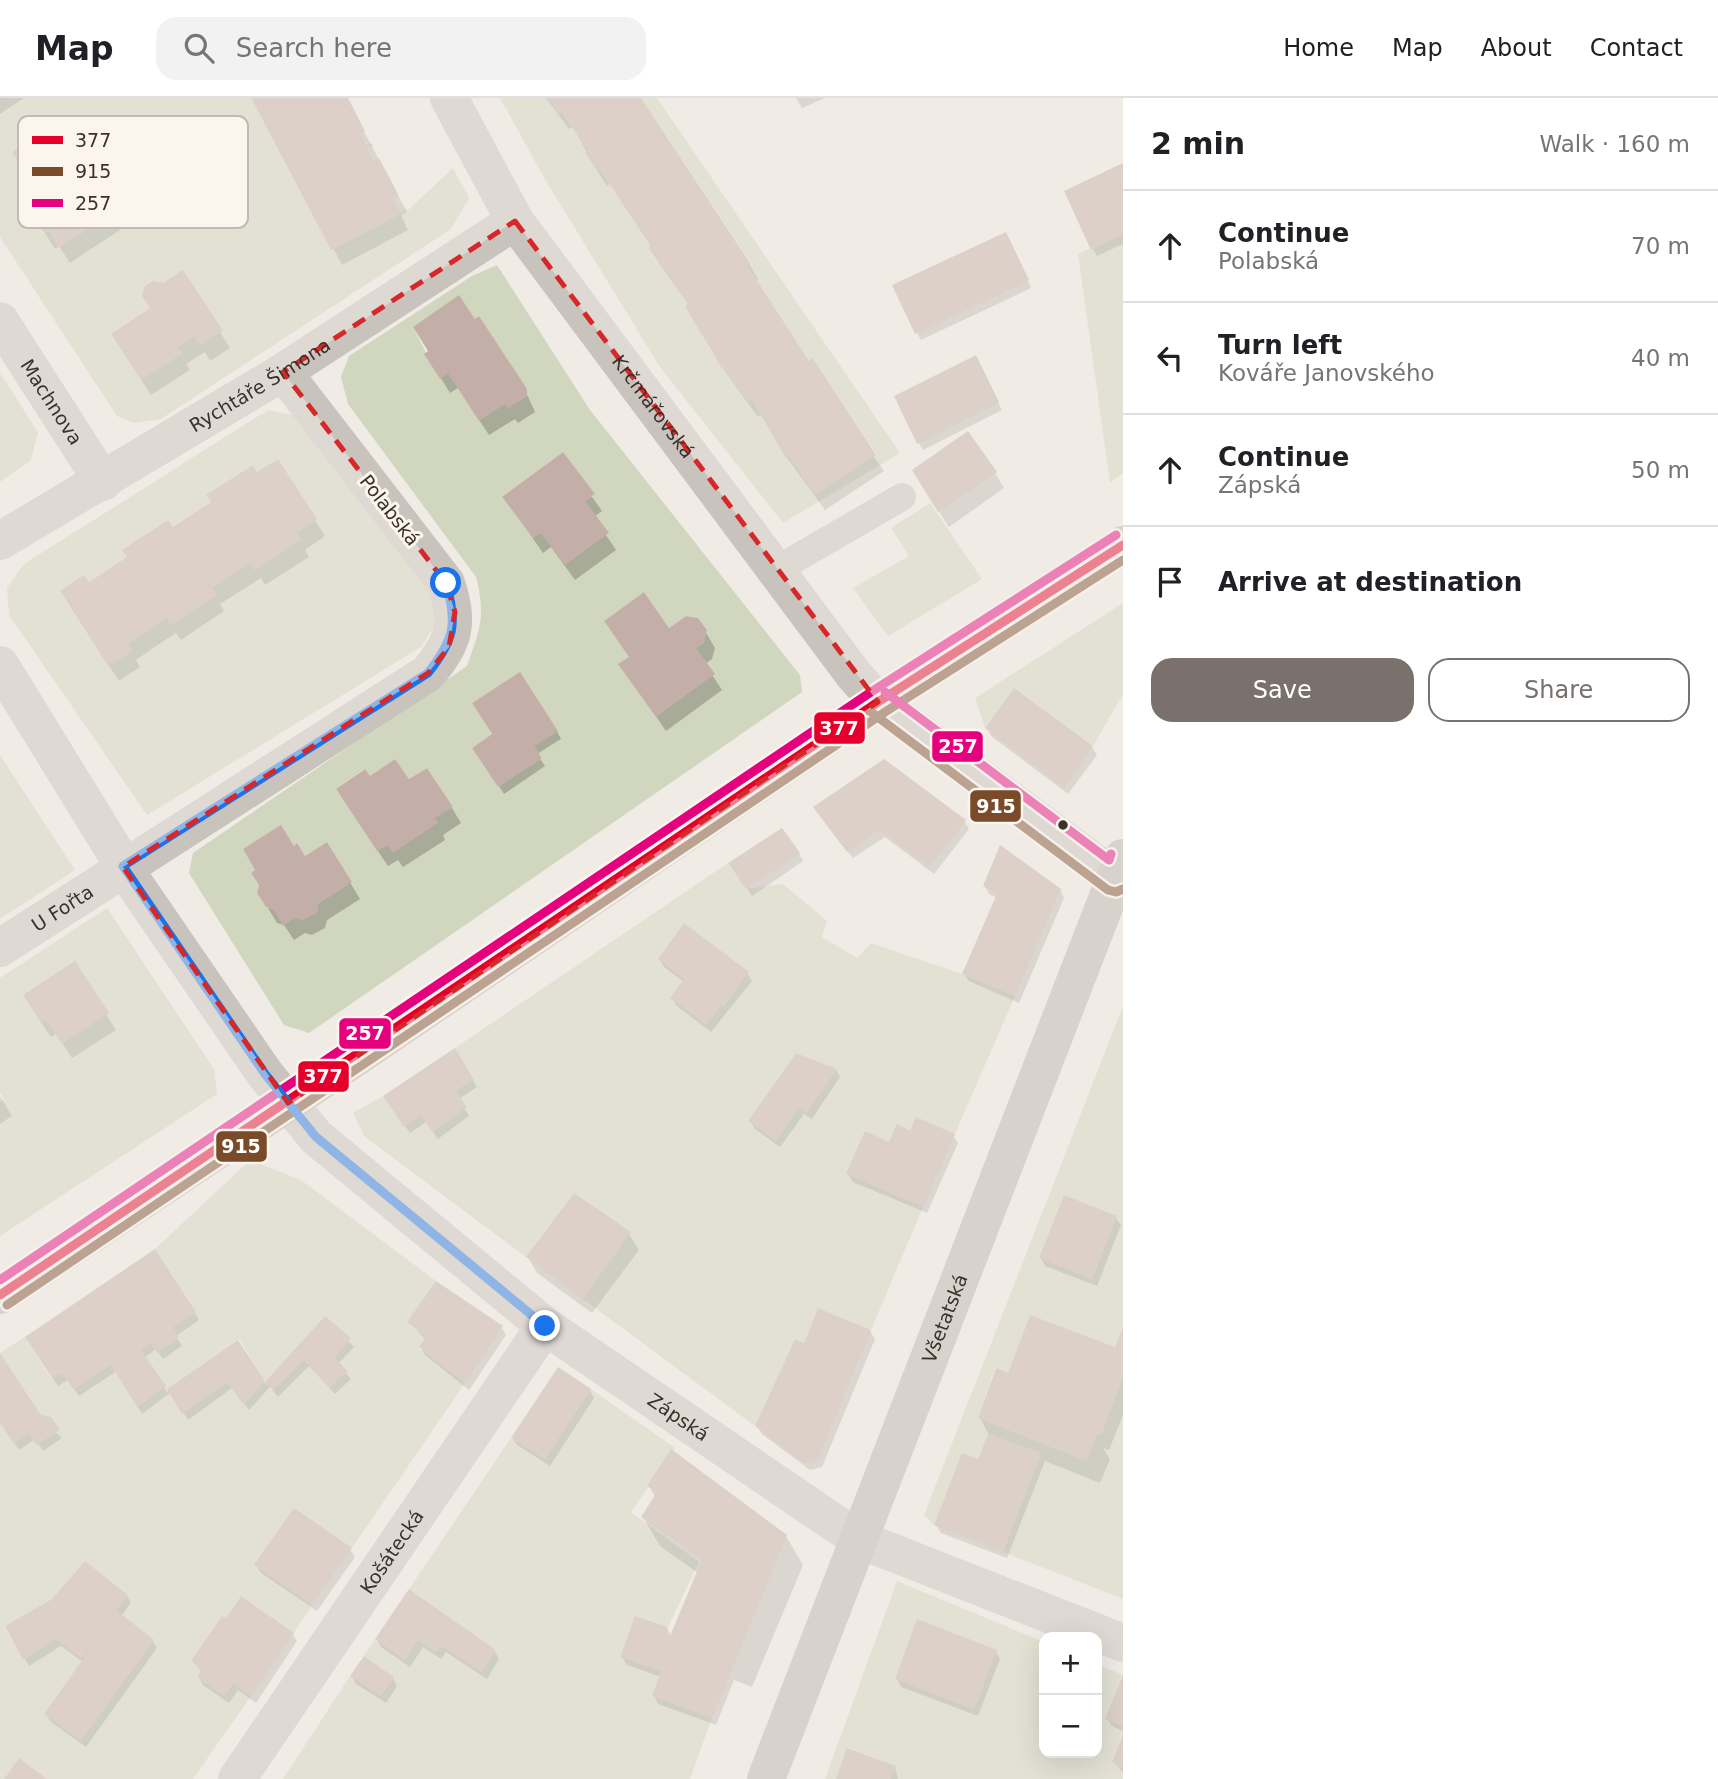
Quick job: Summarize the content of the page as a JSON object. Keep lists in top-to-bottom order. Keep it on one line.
{"streets":{"street":["Rychtáře Šimona","Machnova","Krčmářovská","Polabská","U Fořta","Všetatská","Zápská","Košátecká"]},"crossings":[["Rychtáře Šimona","Machnova"],["Rychtáře Šimona","Krčmářovská"],["Rychtáře Šimona","Polabská"],["Krčmářovská","Všetatská"],["Polabská","U Fořta"],["Polabská","Zápská"],["U Fořta","Zápská"],["Všetatská","Zápská"],["Zápská","Košátecká"]],"lines":["transit line 257","transit line 377","transit line 915"],"legend":["377","915","257"],"page":{"header":"Map","search":"Search here","nav":["Home","Map","About","Contact"],"heading":["2 min","Walk · 160 m"],"list":[["Continue","Polabská","70 m"],["Turn left","Kováře Janovského","40 m"],["Continue","Zápská","50 m"],"Arrive at destination"],"buttons":["Save","Share"],"map_buttons":["+","−"]}}
